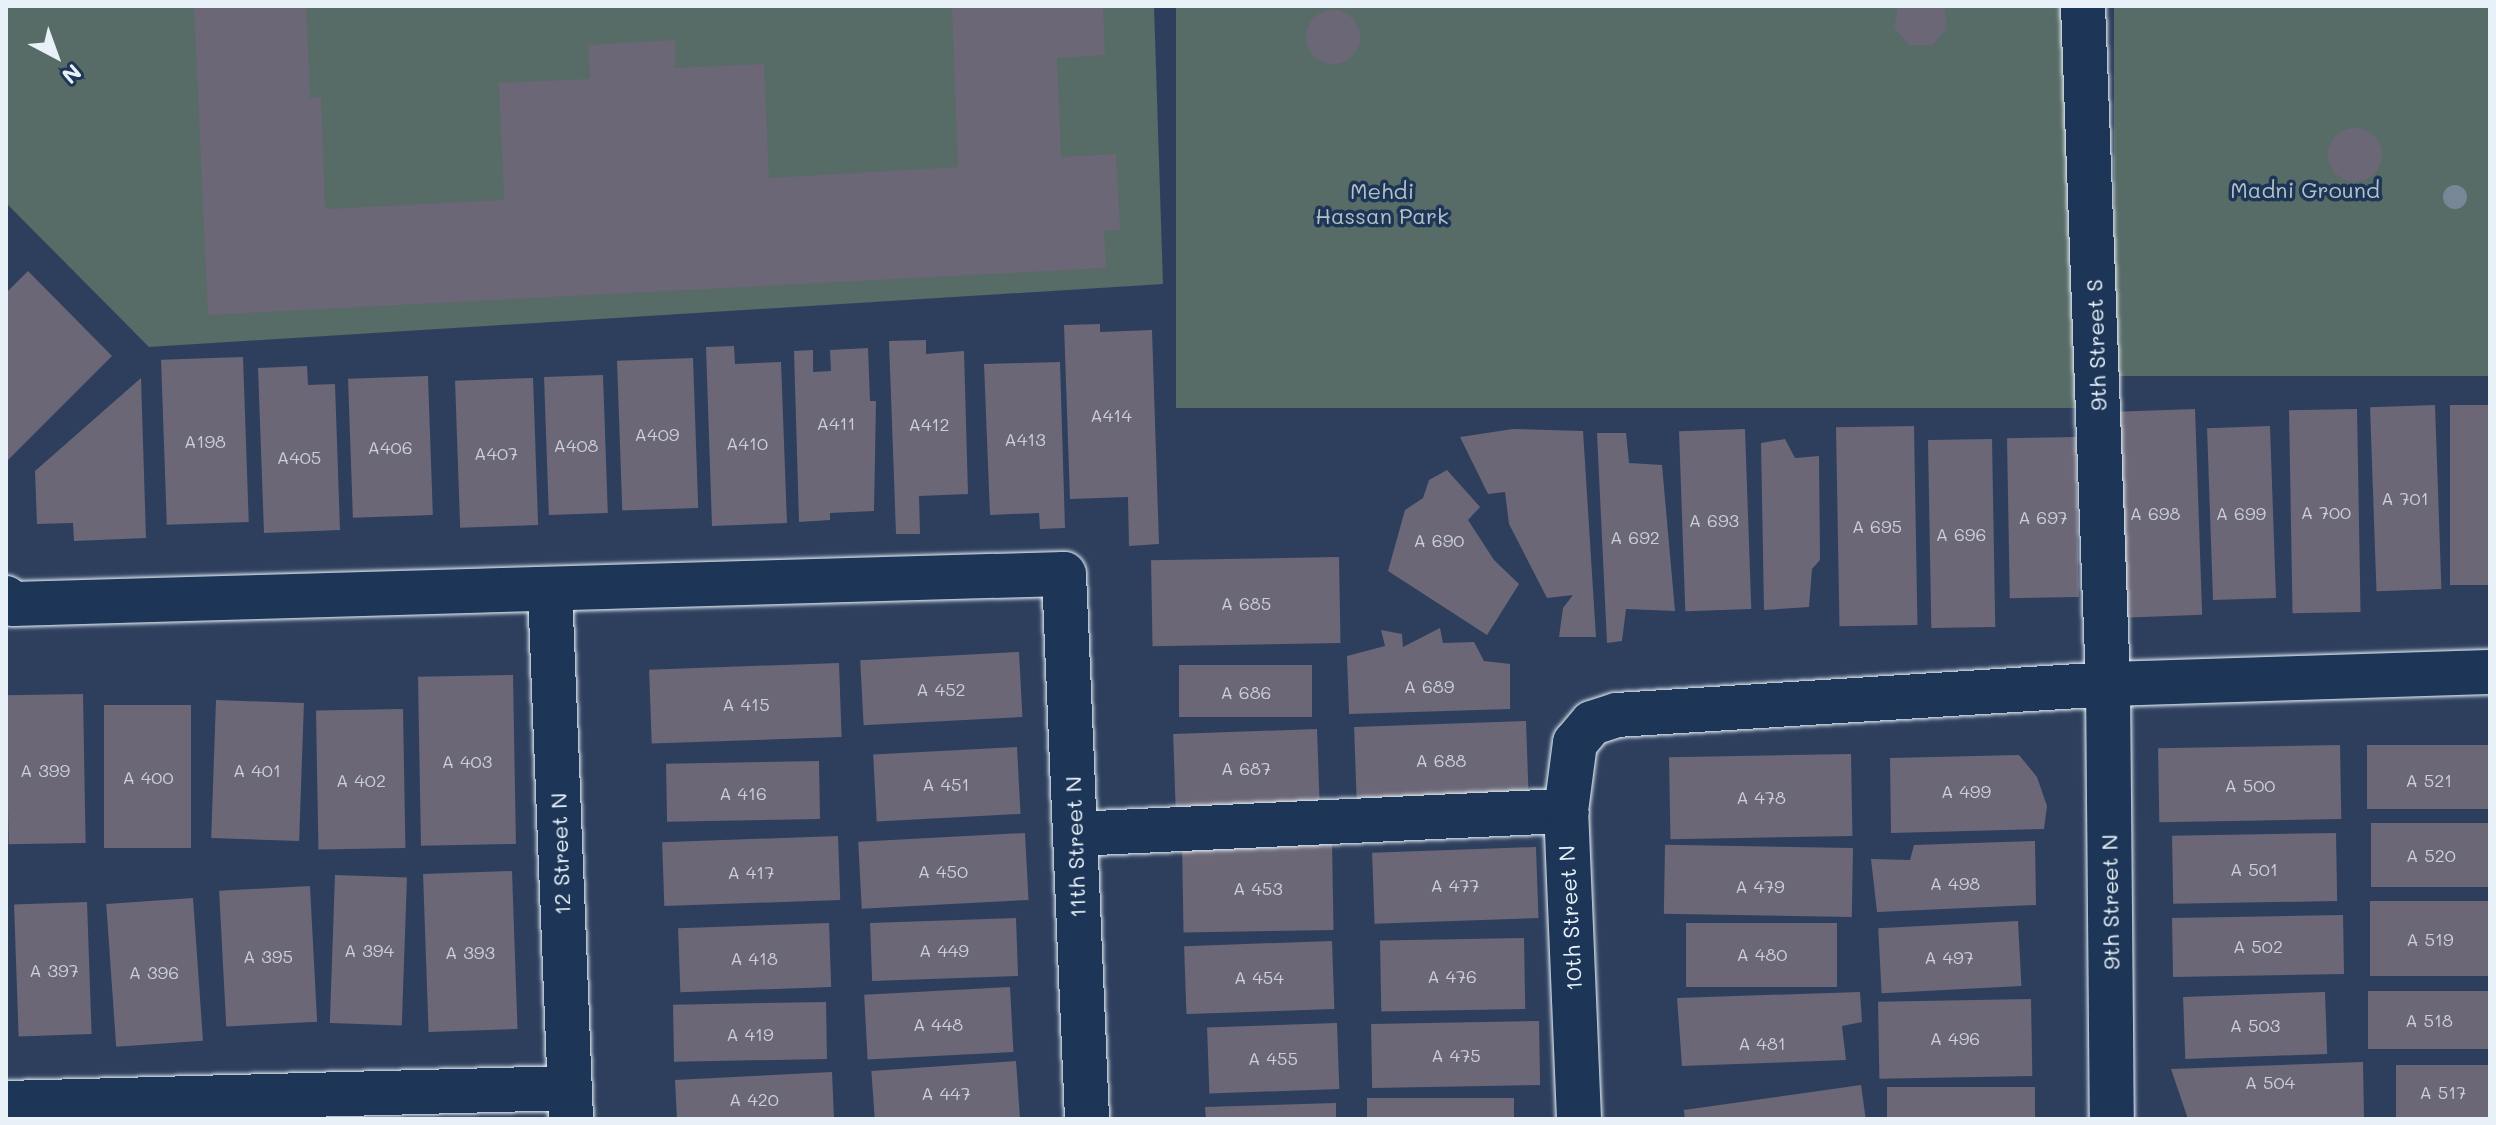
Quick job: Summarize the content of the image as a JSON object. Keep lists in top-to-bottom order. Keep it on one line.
{"streets":{"street":["9th Street S","11th Street N","12 Street N","9th Street N","10th Street N"]},"crossings":[["9th Street S","9th Street N"],["9th Street S","10th Street N"],["11th Street N","12 Street N"],["9th Street N","10th Street N"]],"parks":["Mehdi Hassan Park","Madni Ground"],"house_numbers":["A414","A411","A412","A409","A413","A198","A410","A408","A406","A407","A405","A 701","A 700","A 698","A 699","A 697","A 693","A 695","A 696","A 692","A 690","A 685","A 689","A 452","A 686","A 415","A 688","A 403","A 687","A 399","A 401","A 400","A 402","A 521","A 451","A 500","A 499","A 416","A 478","A 520","A 501","A 450","A 417","A 498","A 477","A 479","A 453","A 519","A 502","A 394","A 449","A 393","A 480","A 395","A 497","A 418","A 397","A 396","A 476","A 454","A 518","A 448","A 503","A 419","A 496","A 481","A 475","A 455","A 504","A 517","A 447","A 420"],"north":"bottom right"}
